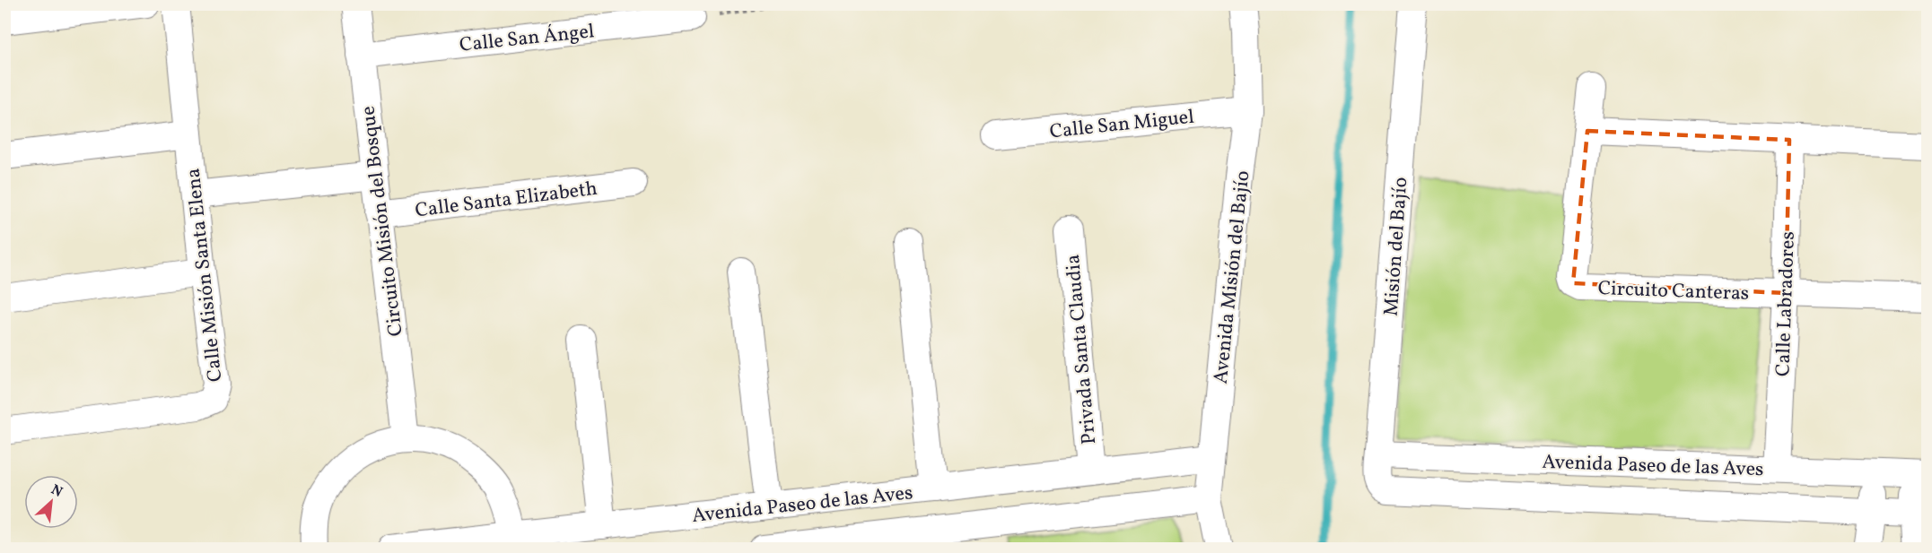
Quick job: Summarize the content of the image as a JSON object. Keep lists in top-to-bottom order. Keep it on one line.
{"streets":{"street":["Calle San Ángel","Calle San Miguel","Calle Santa Elizabeth","Circuito Misión del Bosque","Misión del Bajío","Calle Misión Santa Elena","Avenida Misión del Bajío","Circuito Canteras","Calle Labradores","Privada Santa Claudia","Avenida Paseo de las Aves"]},"crossings":[["Calle San Ángel","Circuito Misión del Bosque"],["Calle San Miguel","Avenida Misión del Bajío"],["Calle Santa Elizabeth","Circuito Misión del Bosque"],["Misión del Bajío","Avenida Paseo de las Aves"],["Avenida Misión del Bajío","Avenida Paseo de las Aves"],["Circuito Canteras","Calle Labradores"],["Calle Labradores","Avenida Paseo de las Aves"],["Privada Santa Claudia","Avenida Paseo de las Aves"]],"north":"top right"}
